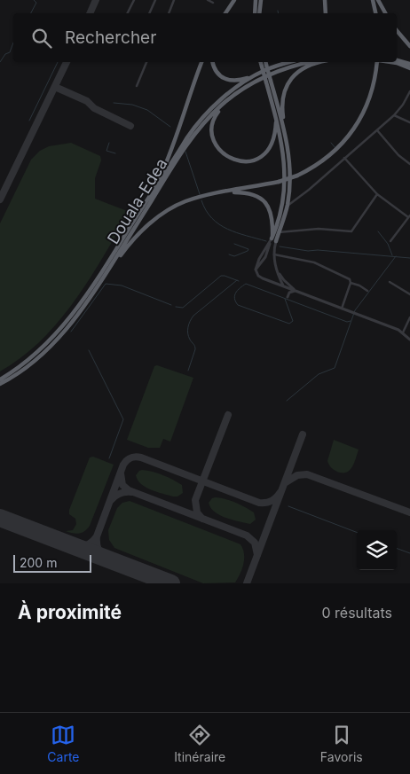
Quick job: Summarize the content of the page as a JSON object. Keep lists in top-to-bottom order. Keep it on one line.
{"streets":{"highway":["Douala-Edea"]},"scale_bar":"200 m","page":{"search":"Rechercher","scale":"200 m","heading":["À proximité","0 résultats"],"nav":["Carte","Itinéraire","Favoris"]}}
